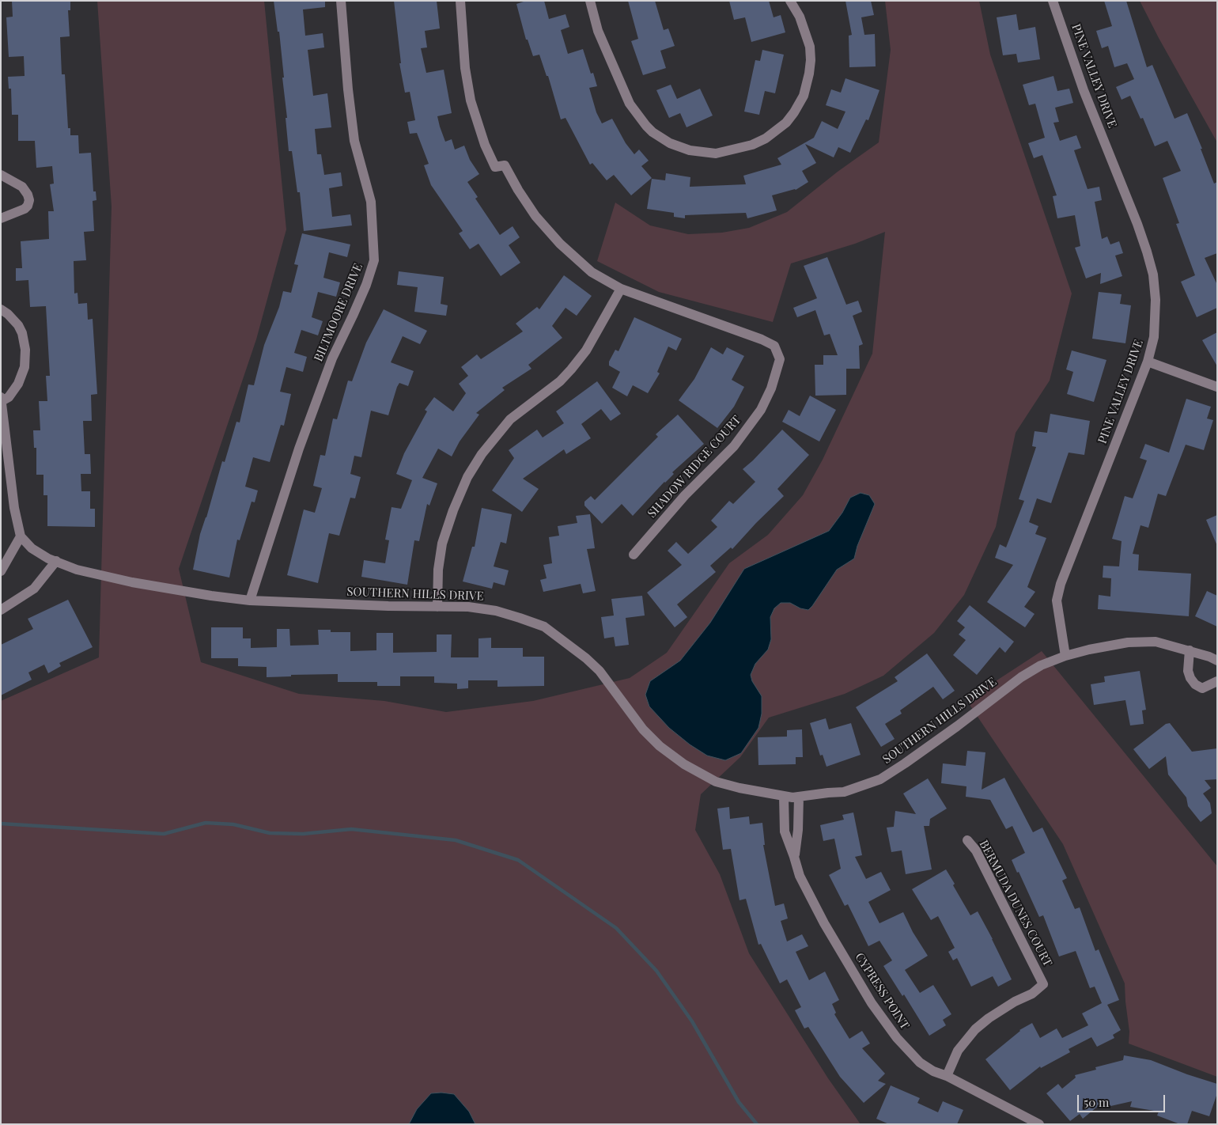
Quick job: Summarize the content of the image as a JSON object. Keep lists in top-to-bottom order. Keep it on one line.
{"streets":{"street":["PINE VALLEY DRIVE","BILTMOORE DRIVE","SHADOW RIDGE COURT","SOUTHERN HILLS DRIVE","BERMUDA DUNES COURT","CYPRESS POINT"]},"crossings":[["PINE VALLEY DRIVE","SOUTHERN HILLS DRIVE"],["BILTMOORE DRIVE","SOUTHERN HILLS DRIVE"],["SOUTHERN HILLS DRIVE","CYPRESS POINT"],["BERMUDA DUNES COURT","CYPRESS POINT"]],"scale_bar":"50 m"}
